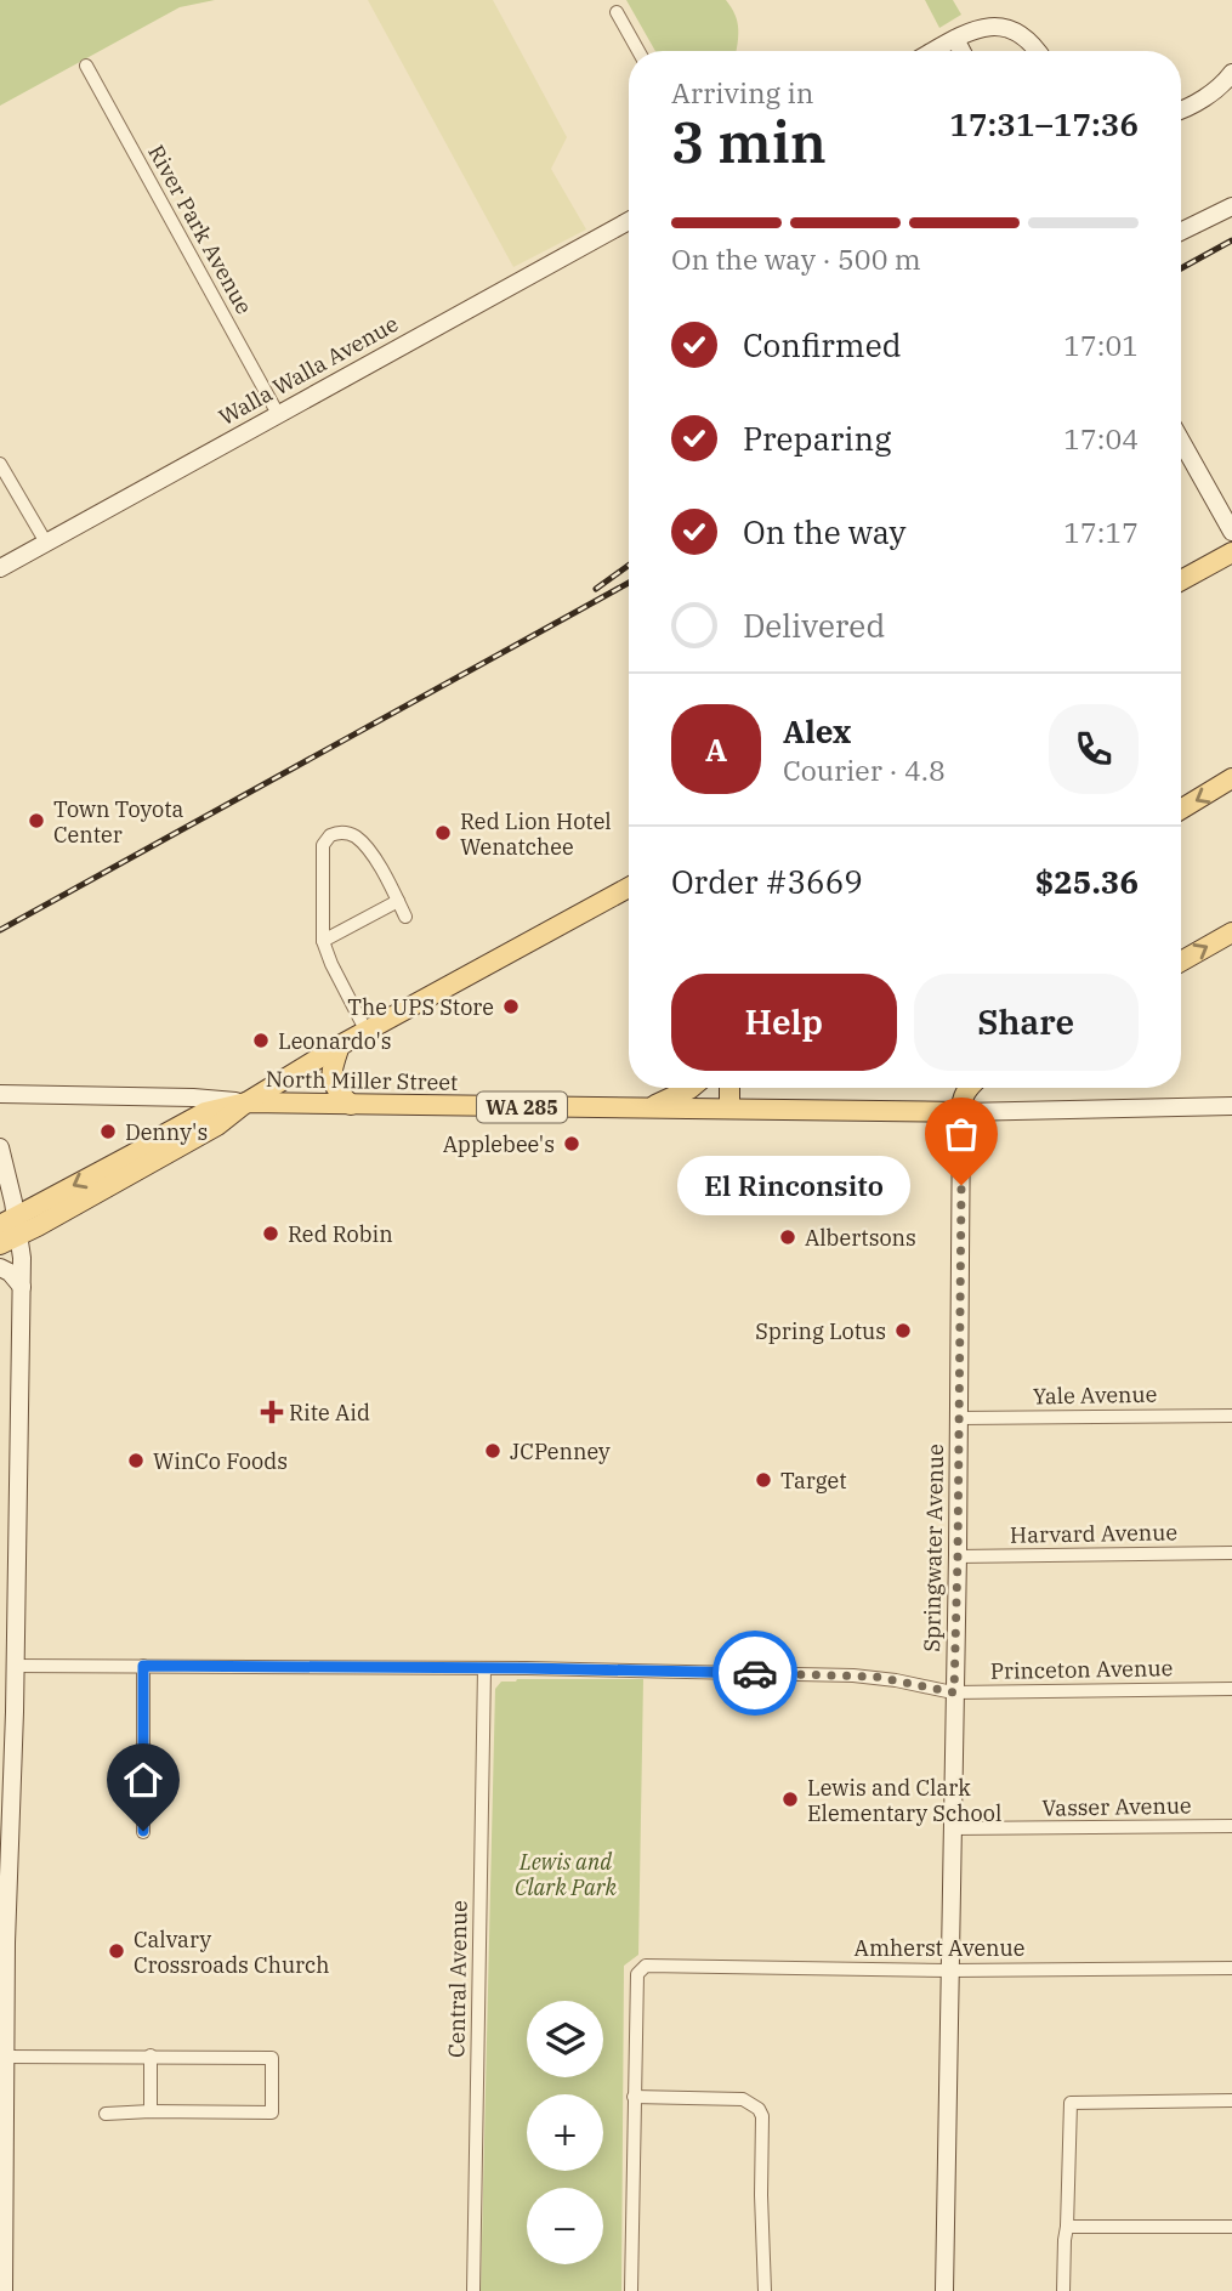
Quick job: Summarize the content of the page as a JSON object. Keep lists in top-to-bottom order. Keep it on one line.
{"streets":{"main road":["North Miller Street","WA 285"],"street":["River Park Avenue","Walla Walla Avenue","Yale Avenue","Harvard Avenue","Springwater Avenue","Princeton Avenue","Vasser Avenue","Amherst Avenue","Central Avenue"]},"crossings":[["River Park Avenue","Walla Walla Avenue"],["North Miller Street","WA 285"],["North Miller Street","Springwater Avenue"],["Yale Avenue","Springwater Avenue"],["Harvard Avenue","Springwater Avenue"],["Springwater Avenue","Princeton Avenue"],["Springwater Avenue","Vasser Avenue"],["Springwater Avenue","Amherst Avenue"],["Princeton Avenue","Central Avenue"]],"parks":["Lewis and Clark Park"],"places":{"other":["Town Toyota Center","Red Lion Hotel Wenatchee","The UPS Store","Leonardo's","Denny's","Applebee's","El Rinconsito","Red Robin","Albertsons","Spring Lotus","JCPenney","WinCo Foods","Target","Lewis and Clark Elementary School","Calvary Crossroads Church"],"health":["Rite Aid"]},"page":{"heading":["3 min","Arriving in","17:31–17:36"],"panel":["Alex","Courier · 4.8","Order #3669","$25.36"],"bar":"On the way · 500 m","list":[["Confirmed","17:01"],["Preparing","17:04"],["On the way","17:17"],"Delivered"],"round":"A","buttons":["Help","Share"],"bubble":"El Rinconsito","map_buttons":["+","−"]}}
